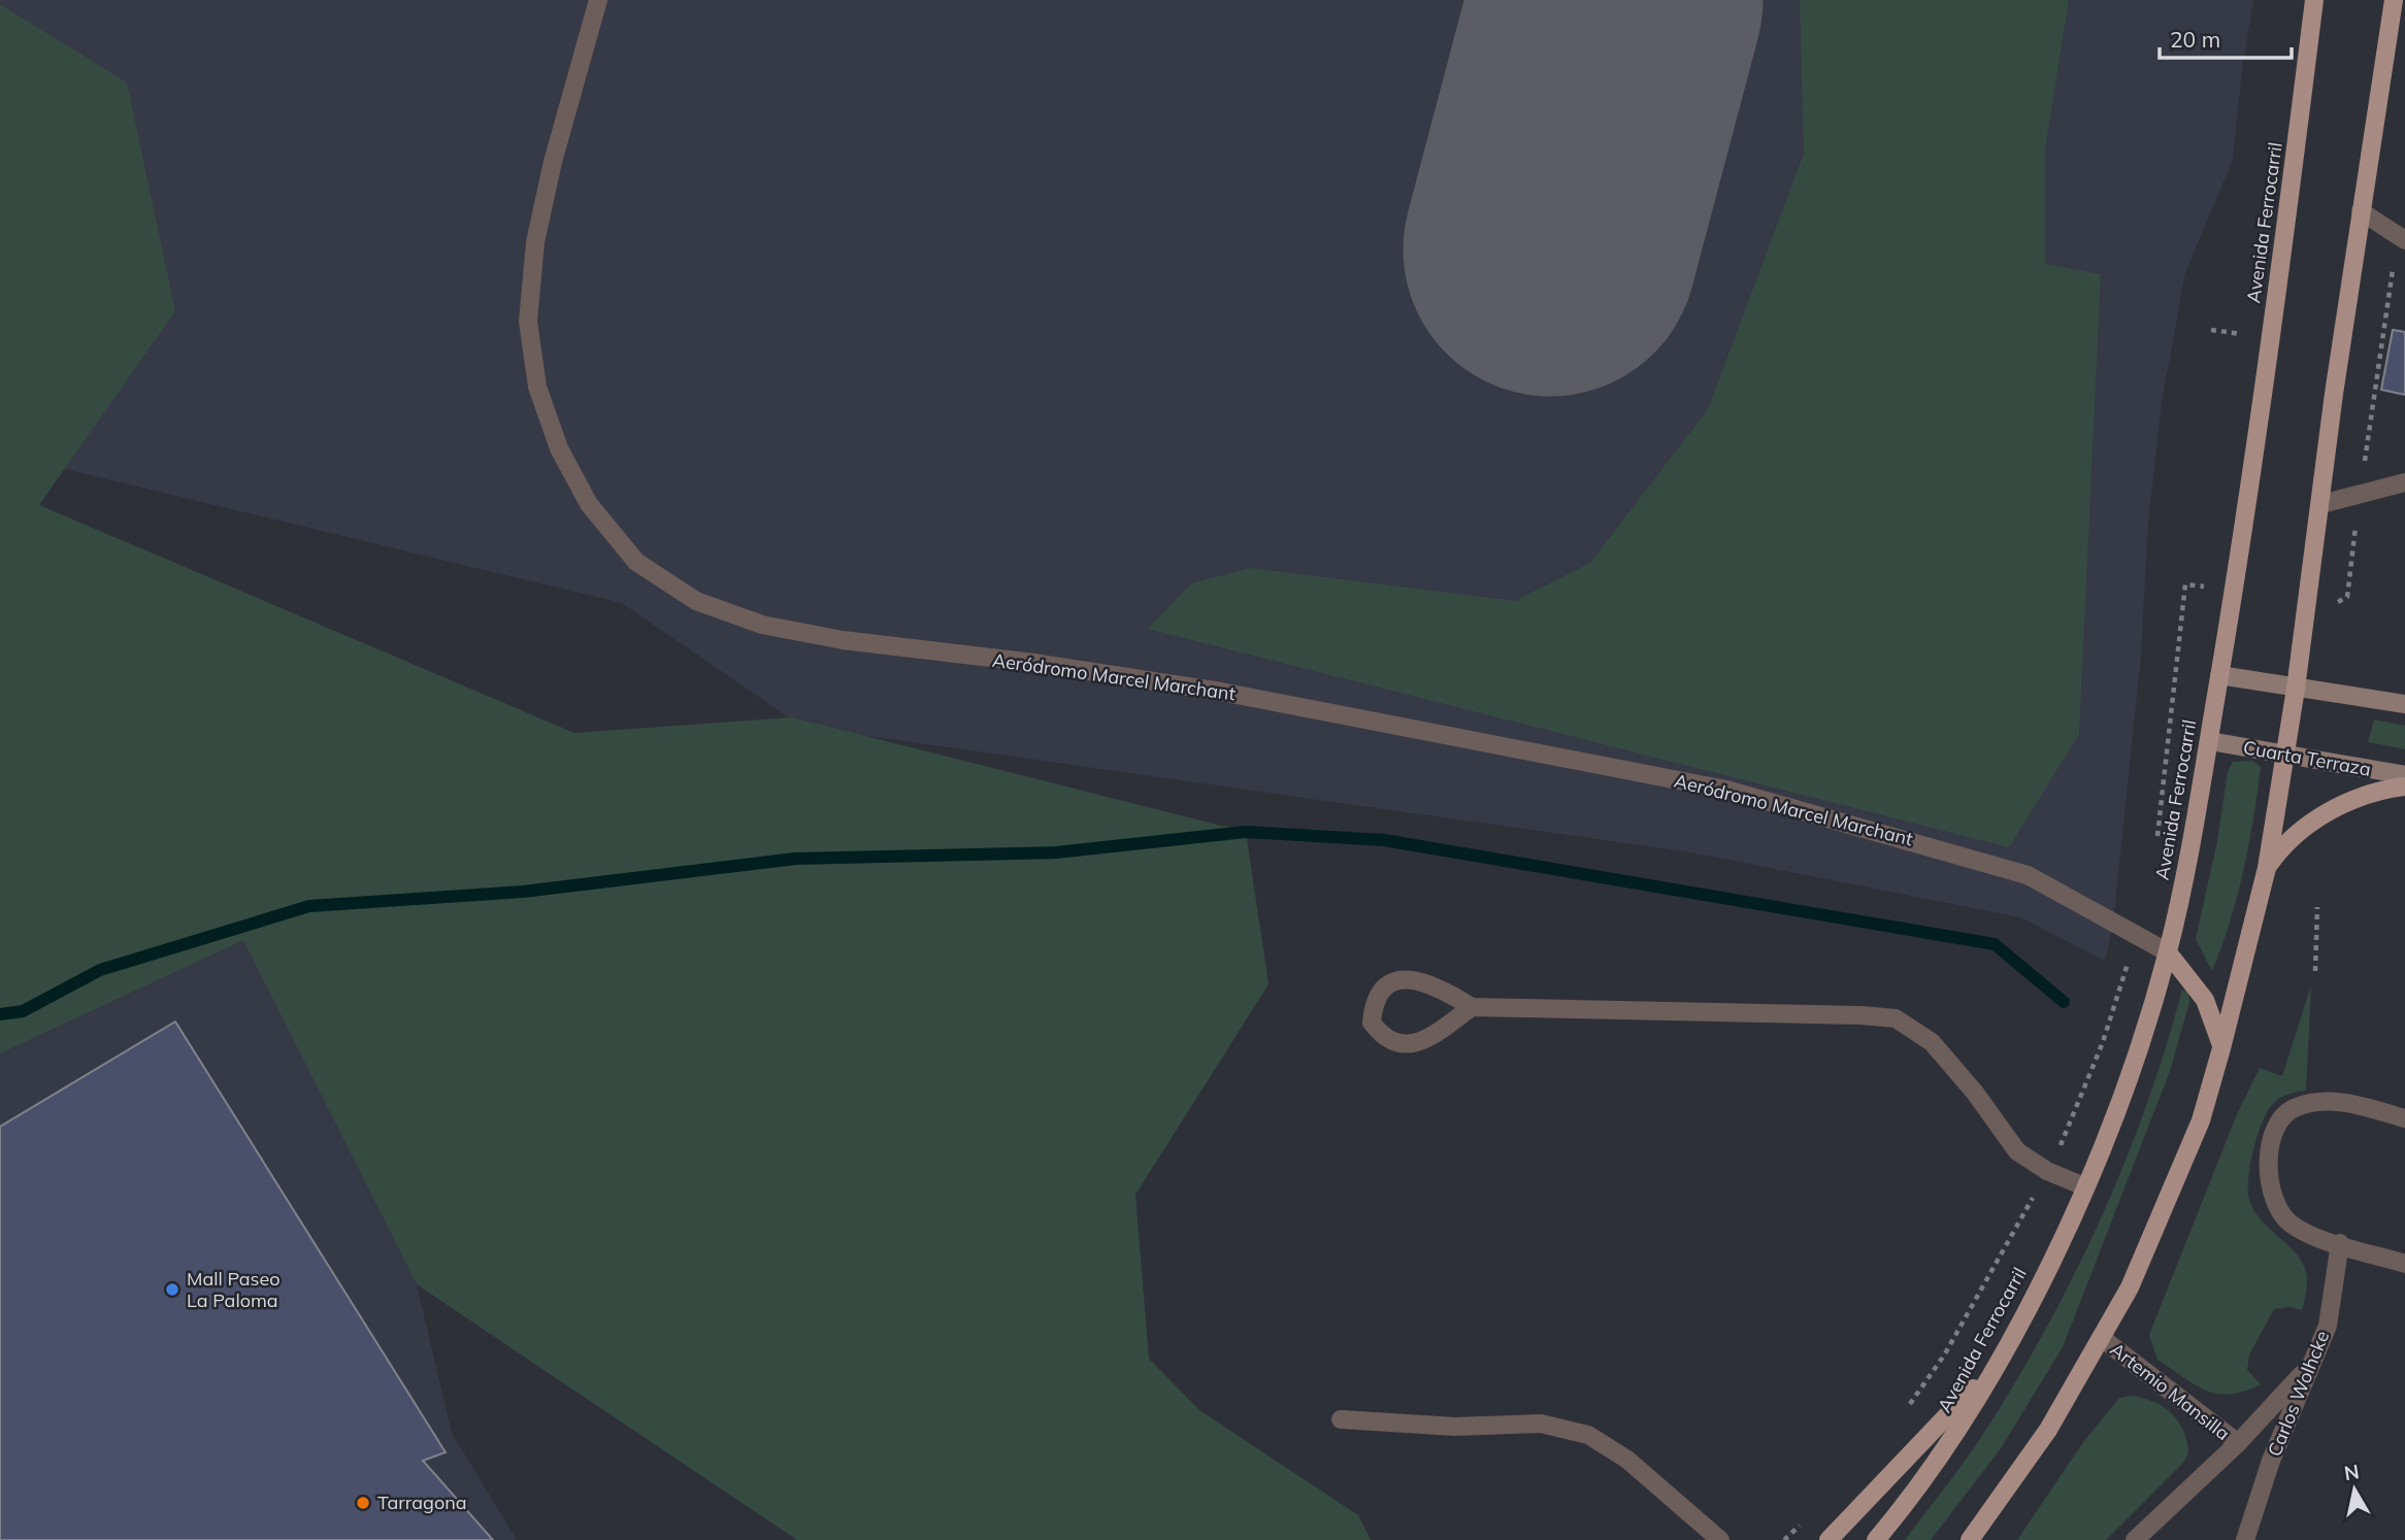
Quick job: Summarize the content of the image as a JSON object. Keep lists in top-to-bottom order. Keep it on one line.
{"streets":{"main road":["Avenida Ferrocarril","Cuarta Terraza"],"street":["Aeródromo Marcel Marchant","Artemio Mansilla","Carlos Wolhcke"]},"crossings":[["Avenida Ferrocarril","Aeródromo Marcel Marchant"],["Avenida Ferrocarril","Cuarta Terraza"]],"places":["Mall Paseo La Paloma","Tarragona"],"scale_bar":"20 m","north":"top"}
